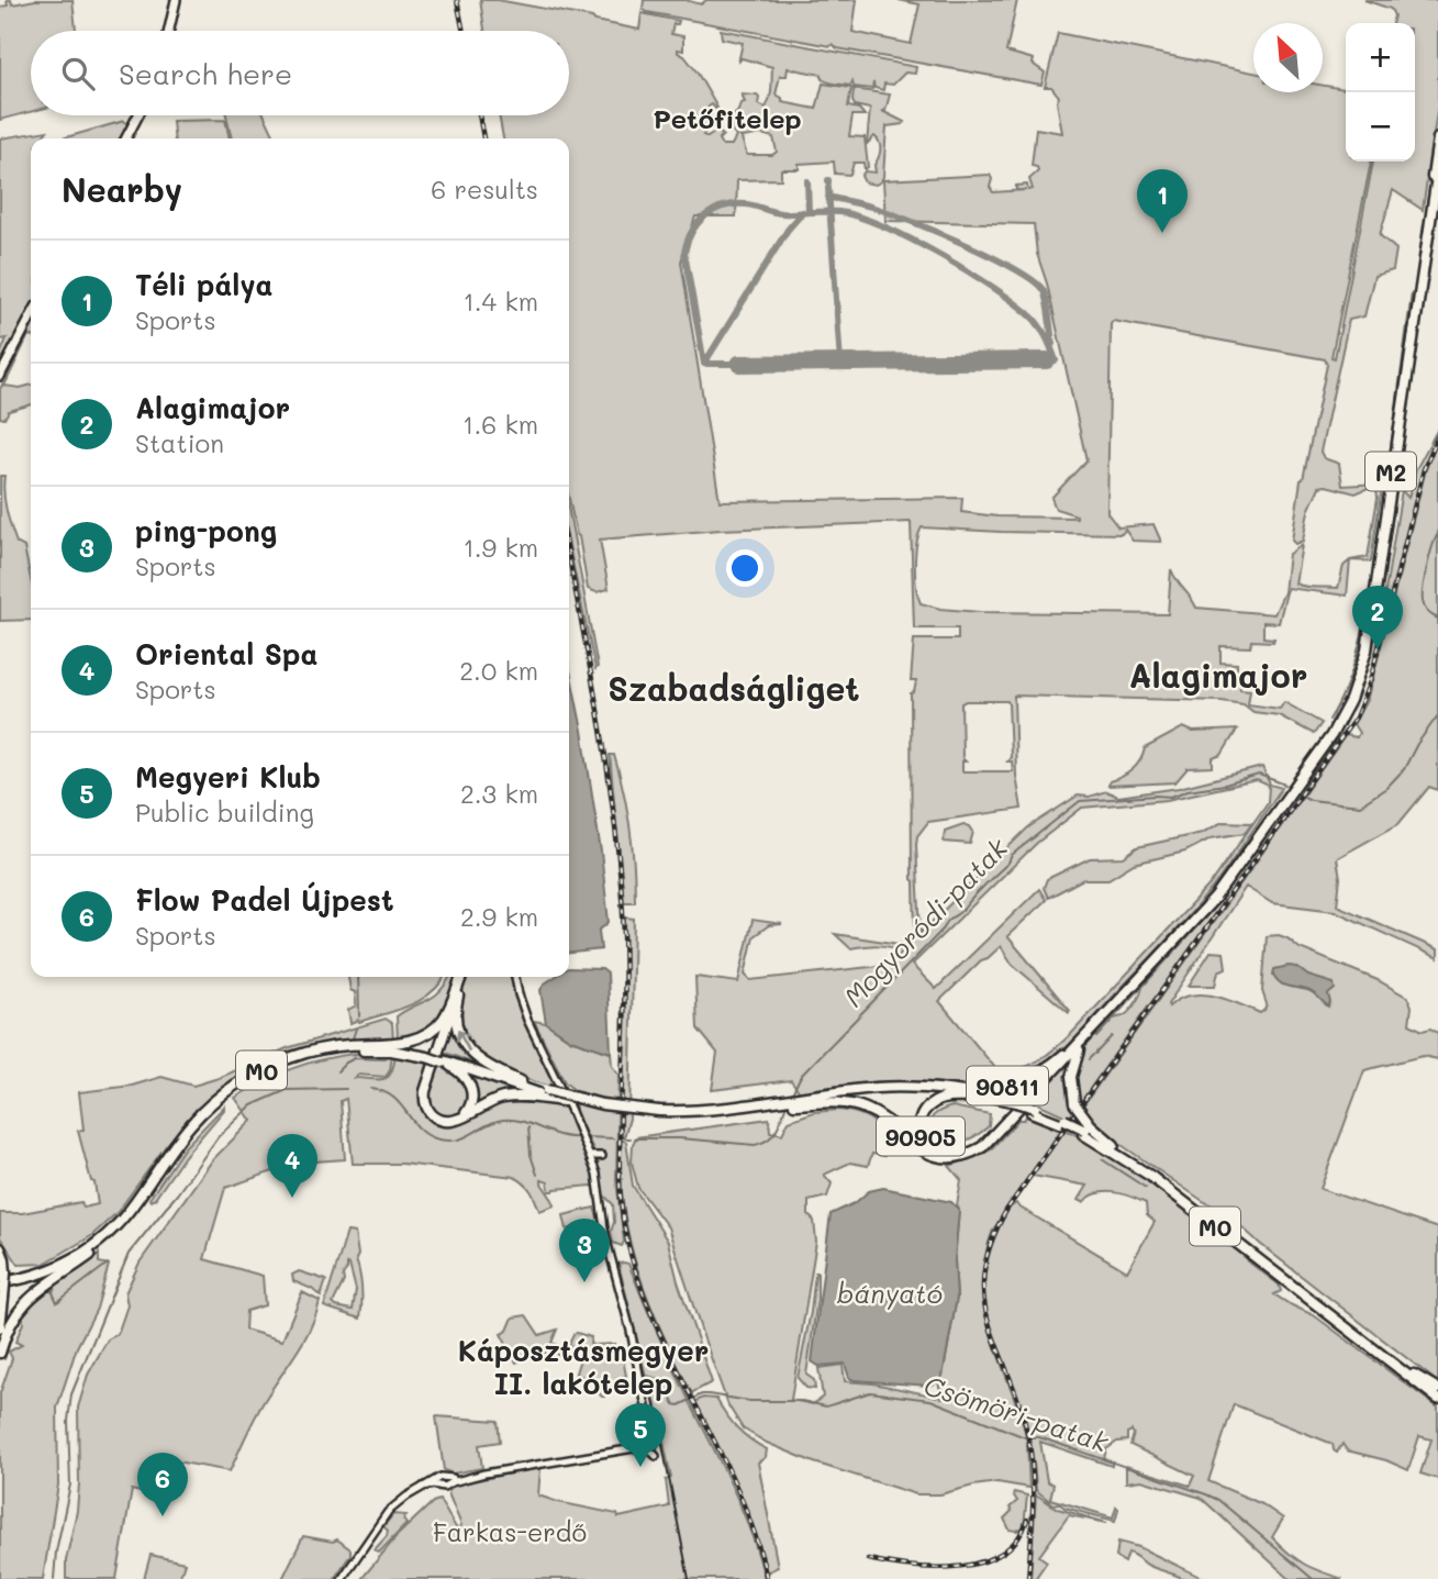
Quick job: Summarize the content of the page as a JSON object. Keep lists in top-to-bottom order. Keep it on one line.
{"streets":{"highway":["M2","M0","90811","90905"]},"crossings":[["M2","M0"],["M2","90811"],["M2","90905"],["M0","90811"],["M0","90905"]],"districts":["Petőfitelep","Alagimajor","Szabadságliget","Káposztásmegyer II. lakótelep"],"water":["Mogyoródi-patak","bányató","Csömöri-patak"],"parks":["Farkas-erdő"],"north":"top left","page":{"map_buttons":["+","−"],"search":"Search here","heading":["Nearby","6 results"],"pins":["1","2","4","3","5","6"],"list":[{"mark":"1","name":"Téli pálya","note":"Sports","value":"1.4 km"},{"mark":"2","name":"Alagimajor","note":"Station","value":"1.6 km"},{"mark":"3","name":"ping-pong","note":"Sports","value":"1.9 km"},{"mark":"4","name":"Oriental Spa","note":"Sports","value":"2.0 km"},{"mark":"5","name":"Megyeri Klub","note":"Public building","value":"2.3 km"},{"mark":"6","name":"Flow Padel Újpest","note":"Sports","value":"2.9 km"}]}}
